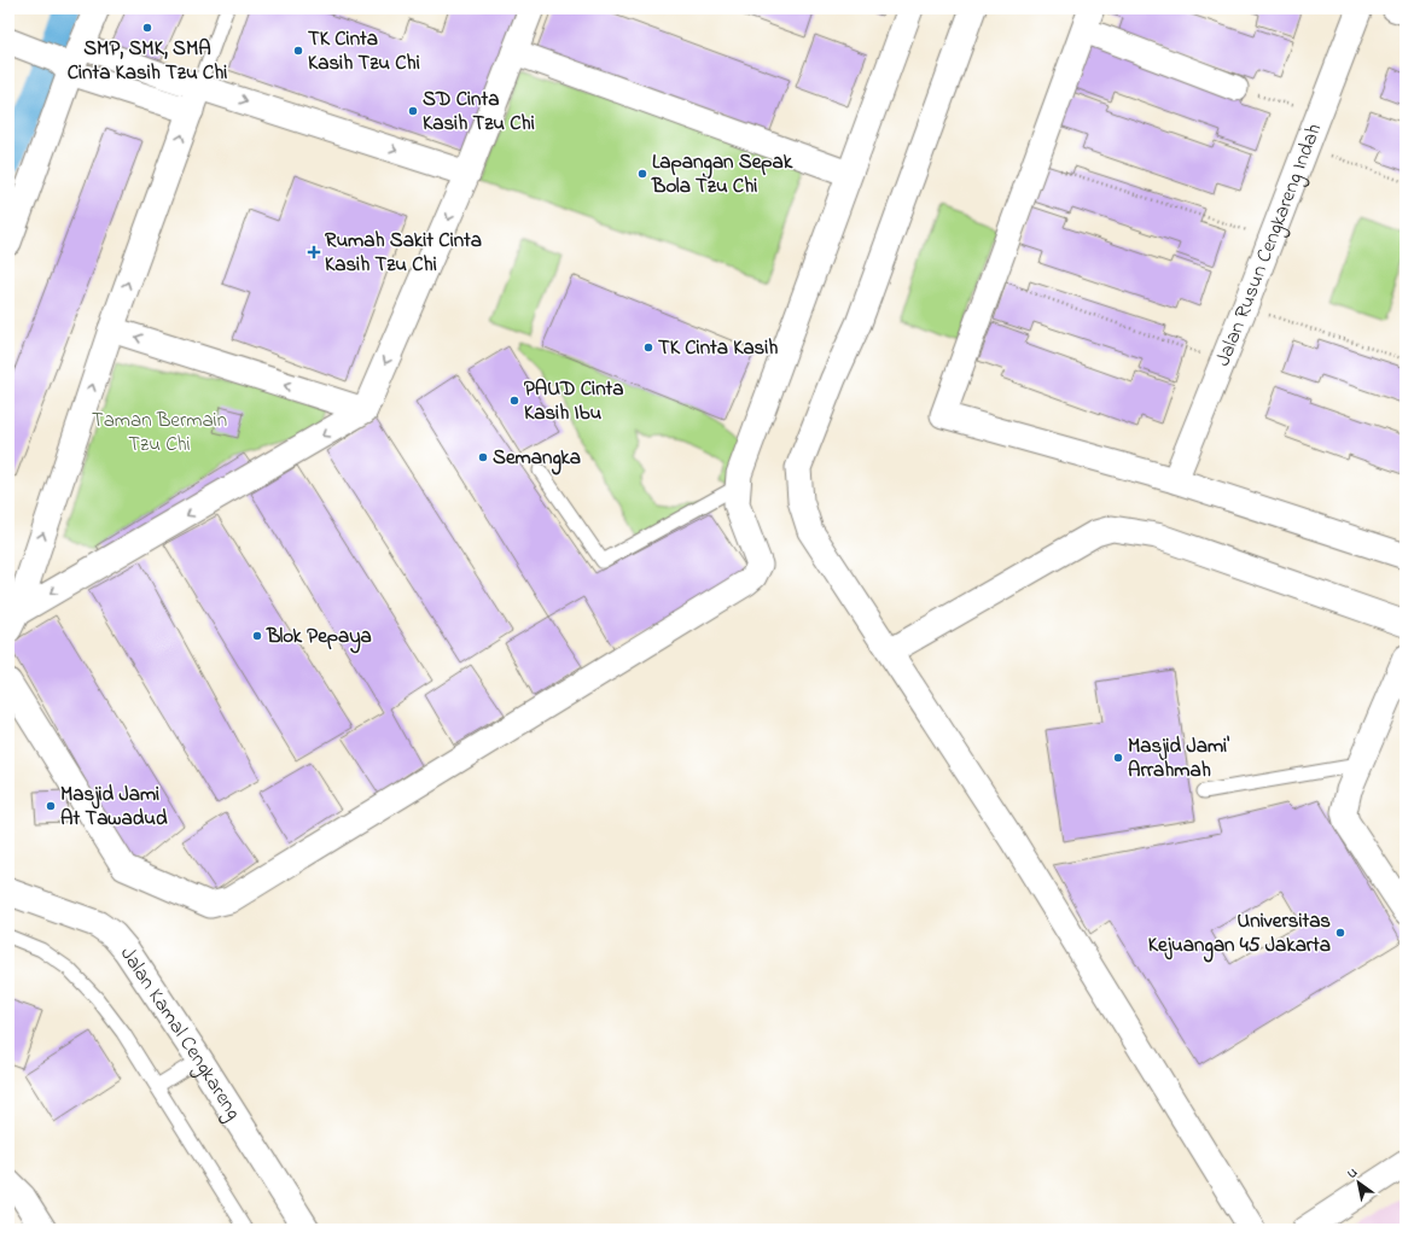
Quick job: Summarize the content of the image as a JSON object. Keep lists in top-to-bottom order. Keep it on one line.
{"streets":{"street":["Jalan Rusun Cengkareng Indah","Jalan Kamal Cengkareng"]},"parks":["Taman Bermain Tzu Chi"],"places":{"other":["SMP, SMK, SMA Cinta Kasih Tzu Chi","TK Cinta Kasih Tzu Chi","SD Cinta Kasih Tzu Chi","Lapangan Sepak Bola Tzu Chi","TK Cinta Kasih","PAUD Cinta Kasih Ibu","Semangka","Blok Pepaya","Masjid Jami' Arrahmah","Masjid Jami At Tawadud","Universitas Kejuangan 45 Jakarta"],"health":["Rumah Sakit Cinta Kasih Tzu Chi"]},"north":"top left"}
